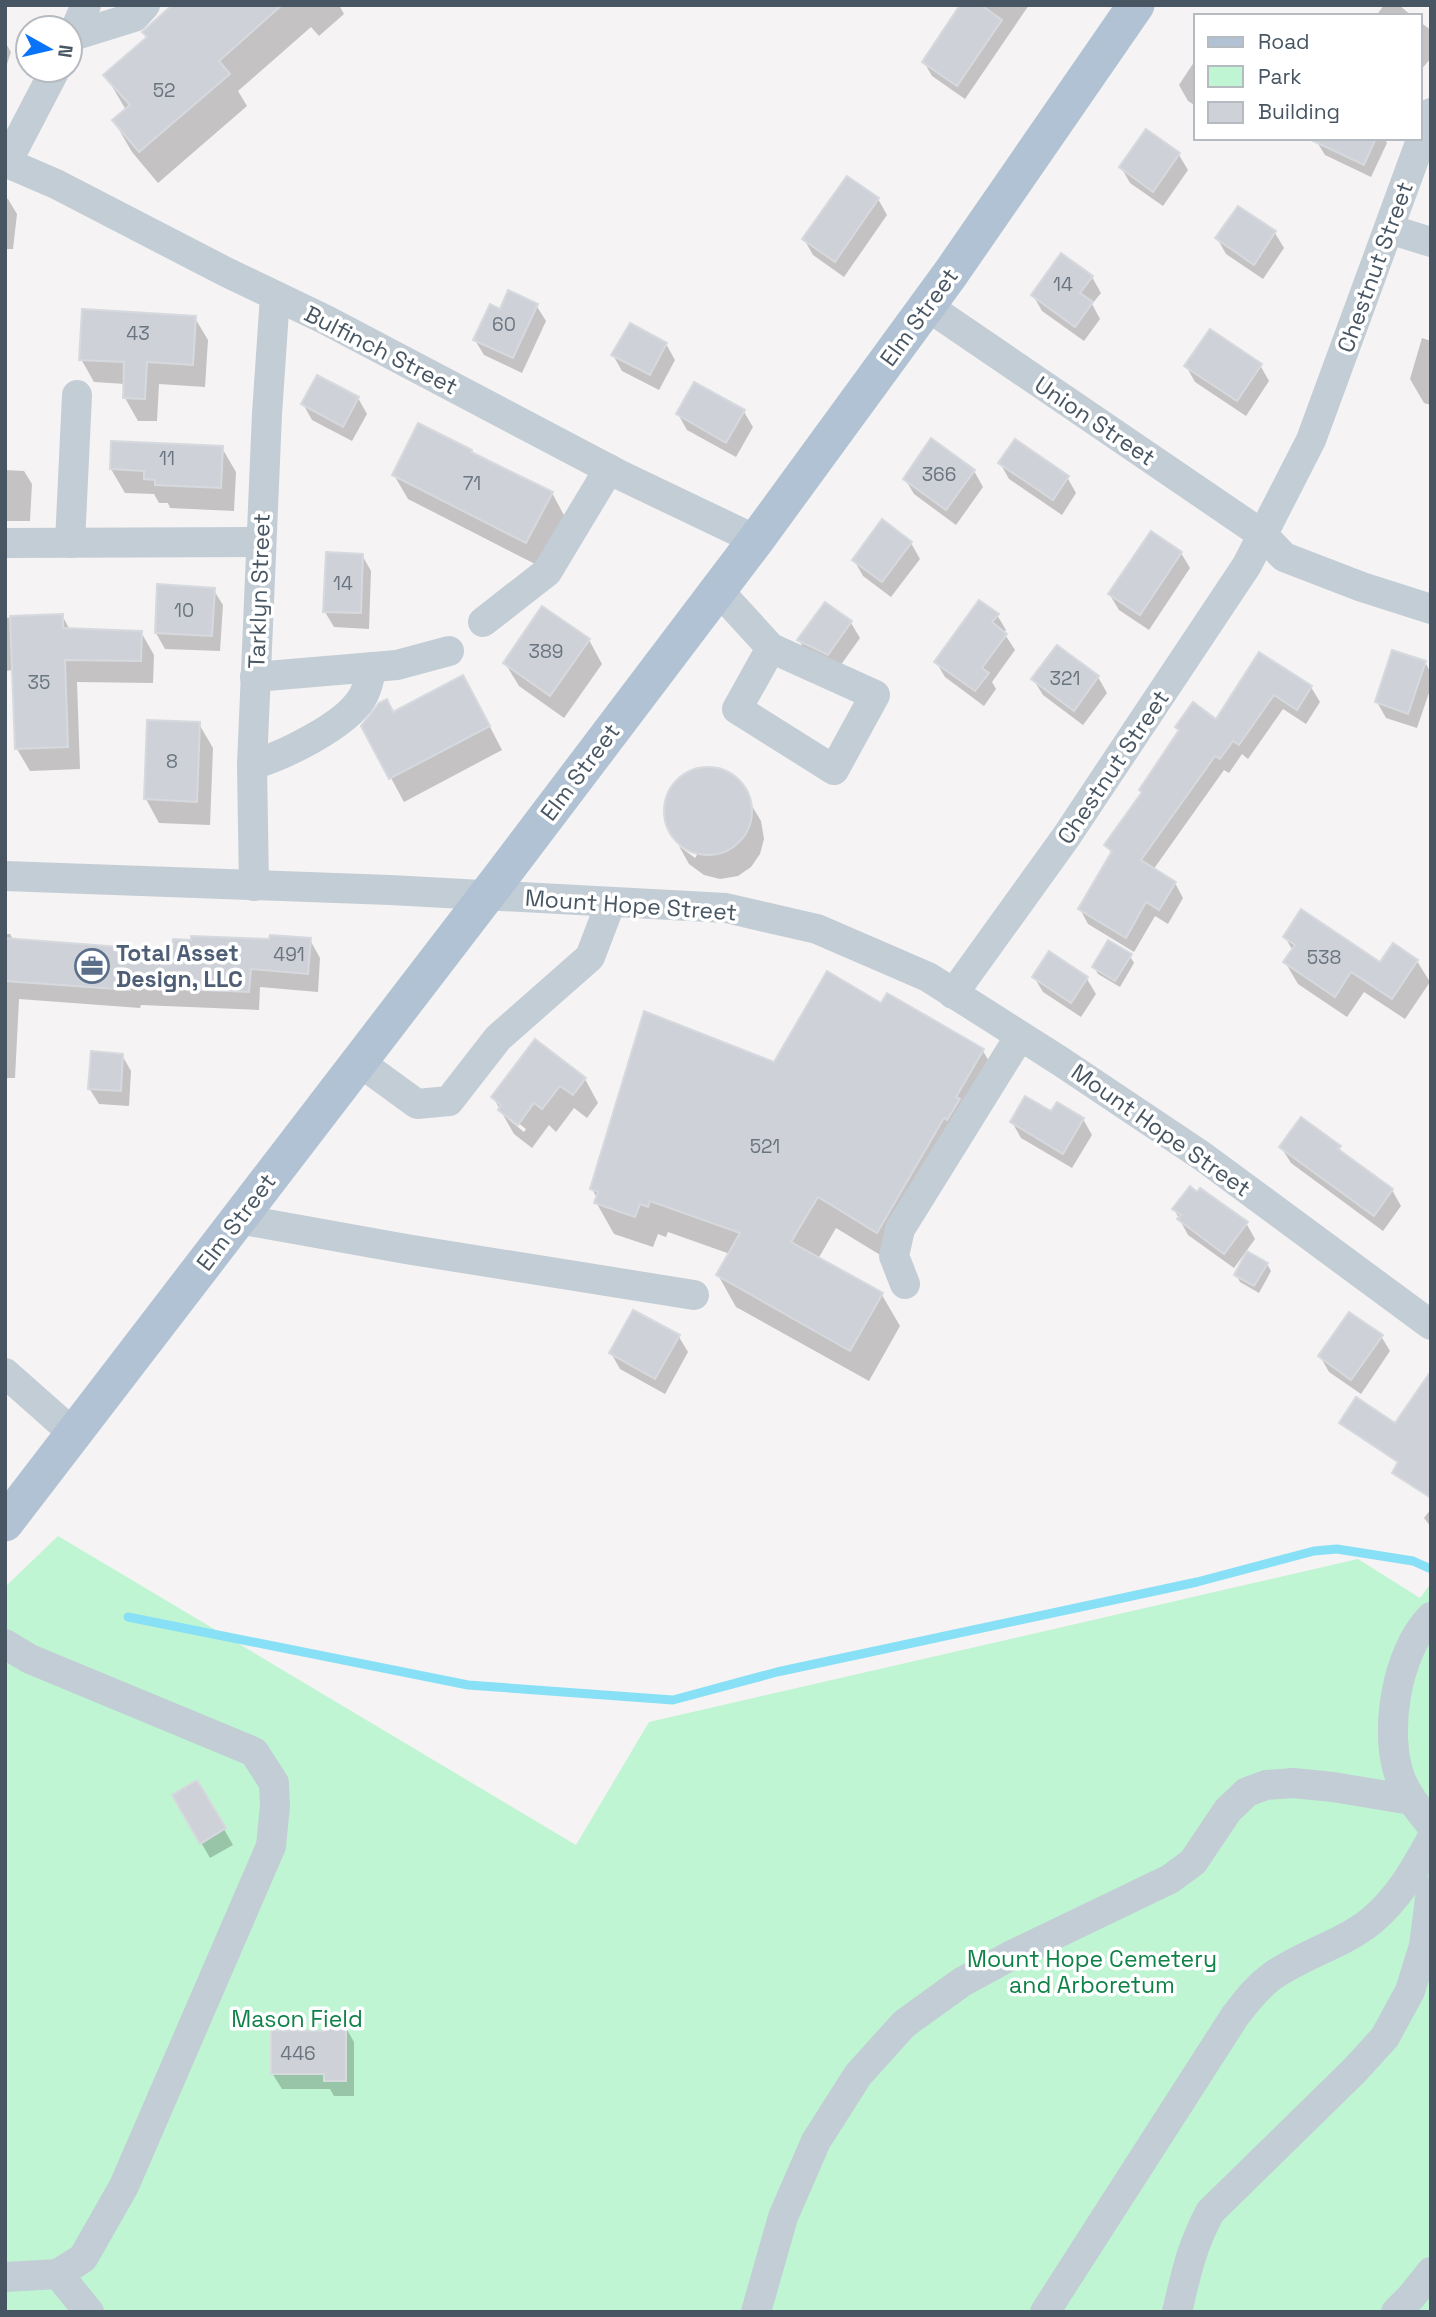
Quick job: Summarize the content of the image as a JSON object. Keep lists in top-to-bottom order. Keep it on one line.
{"streets":{"main road":["Elm Street"],"street":["Chestnut Street","Bulfinch Street","Union Street","Tarklyn Street","Mount Hope Street"]},"crossings":[["Chestnut Street","Union Street"],["Chestnut Street","Mount Hope Street"],["Elm Street","Bulfinch Street"],["Elm Street","Union Street"],["Elm Street","Mount Hope Street"],["Bulfinch Street","Tarklyn Street"],["Tarklyn Street","Mount Hope Street"]],"parks":["Mount Hope Cemetery and Arboretum","Mason Field"],"places":{"office":["Total Asset Design, LLC"]},"house_numbers":["52","14","60","43","11","366","71","14","10","389","321","35","8","491","538","521","446"],"legend":["Road","Park","Building"],"north":"right"}
